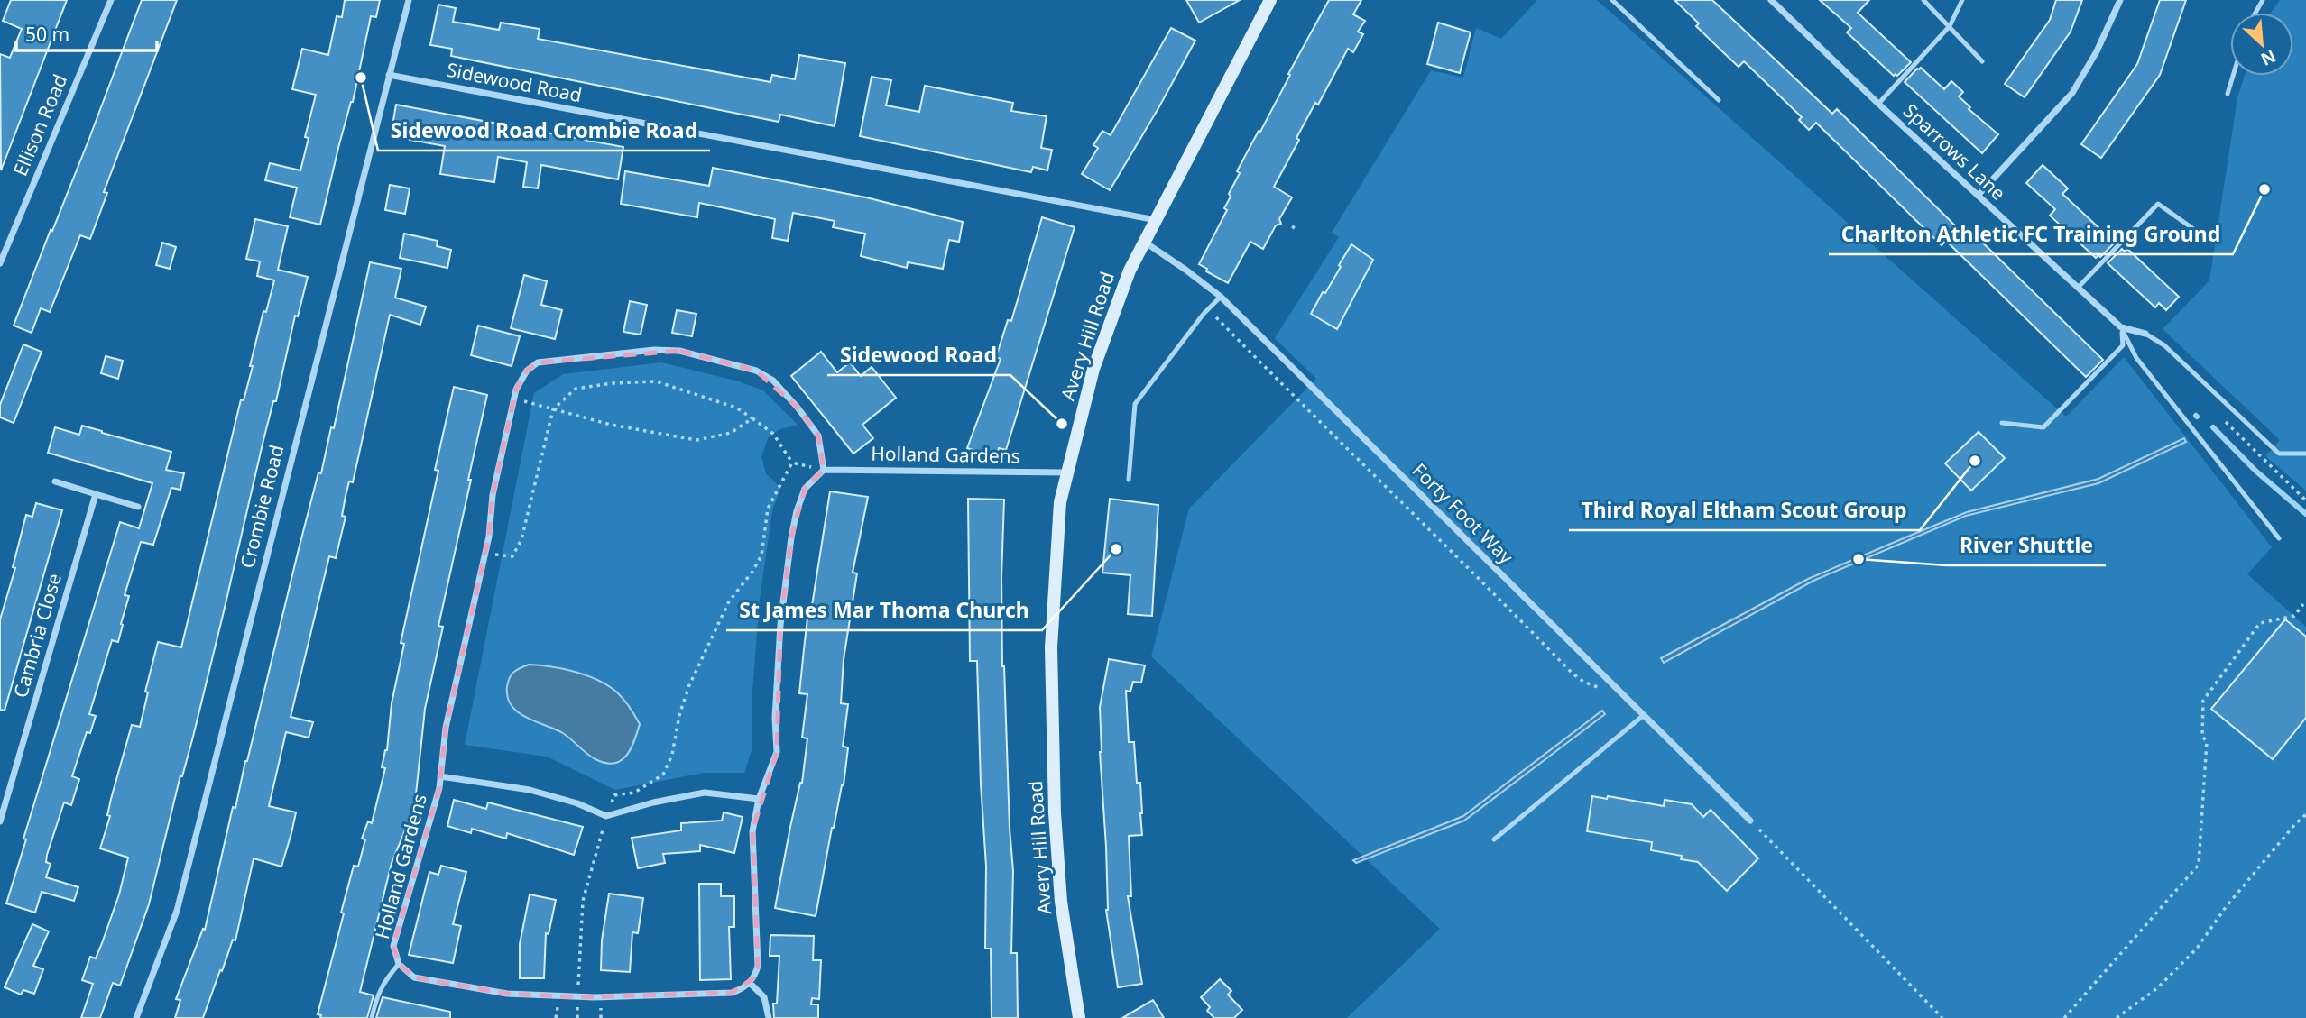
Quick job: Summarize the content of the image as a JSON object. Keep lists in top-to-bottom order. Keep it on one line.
{"streets":{"street":["Sidewood Road","Ellison Road","Sparrows Lane","Avery Hill Road","Holland Gardens","Crombie Road","Forty Foot Way","Cambria Close"]},"crossings":[["Sidewood Road","Avery Hill Road"],["Sidewood Road","Crombie Road"],["Avery Hill Road","Holland Gardens"],["Avery Hill Road","Forty Foot Way"]],"places":["Sidewood Road Crombie Road","Charlton Athletic FC Training Ground","Sidewood Road","Third Royal Eltham Scout Group","St James Mar Thoma Church","River Shuttle"],"scale_bar":"50 m","north":"bottom right"}
